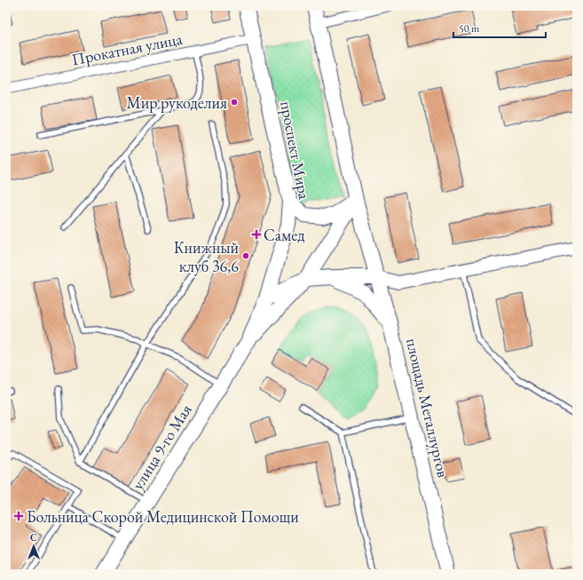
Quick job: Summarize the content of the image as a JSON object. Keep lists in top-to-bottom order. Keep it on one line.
{"streets":{"main road":["проспект Мира","площадь Металлургов","улица 9-го Мая"],"street":["Прокатная улица"]},"crossings":[["Прокатная улица","проспект Мира"],["проспект Мира","площадь Металлургов"],["проспект Мира","улица 9-го Мая"]],"places":{"other":["Мир рукоделия","Книжный клуб 36,6"],"health":["Самед","Больница Скорой Медицинской Помощи"]},"scale_bar":"50 m","north":"top"}
